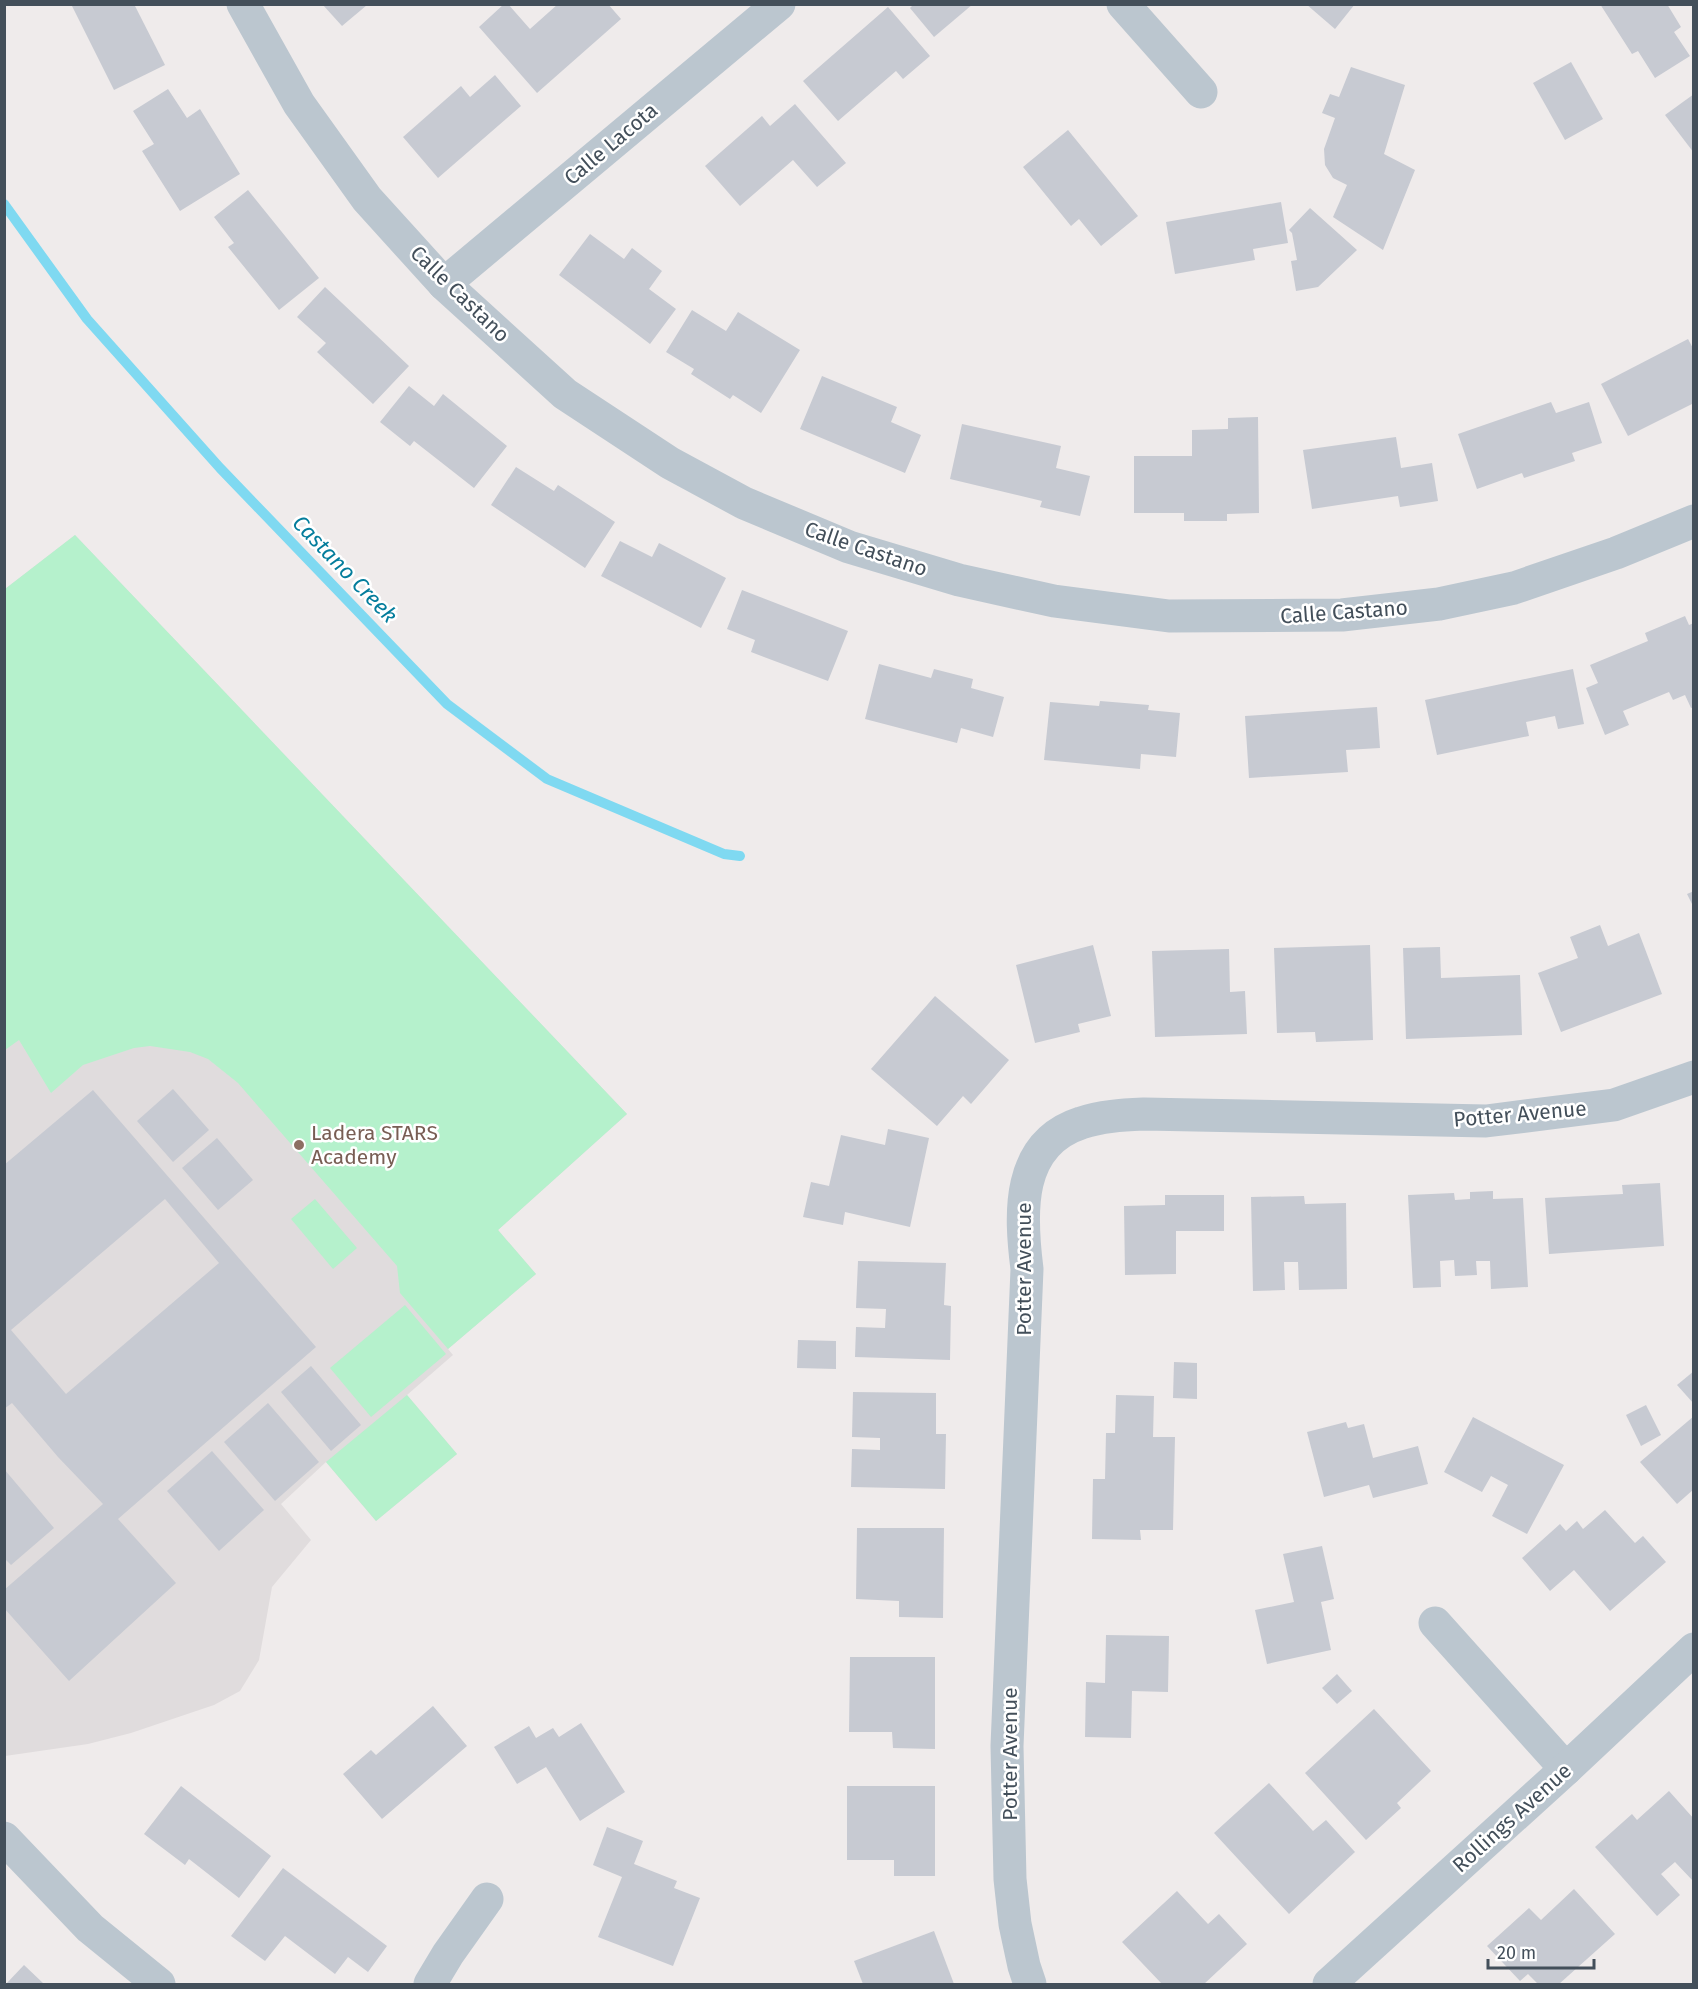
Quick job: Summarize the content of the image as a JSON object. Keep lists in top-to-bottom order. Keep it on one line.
{"streets":{"street":["Calle Lacota","Calle Castano","Potter Avenue","Rollings Avenue"]},"crossings":[["Calle Lacota","Calle Castano"]],"water":["Castano Creek"],"places":["Ladera STARS Academy"],"scale_bar":"20 m"}
